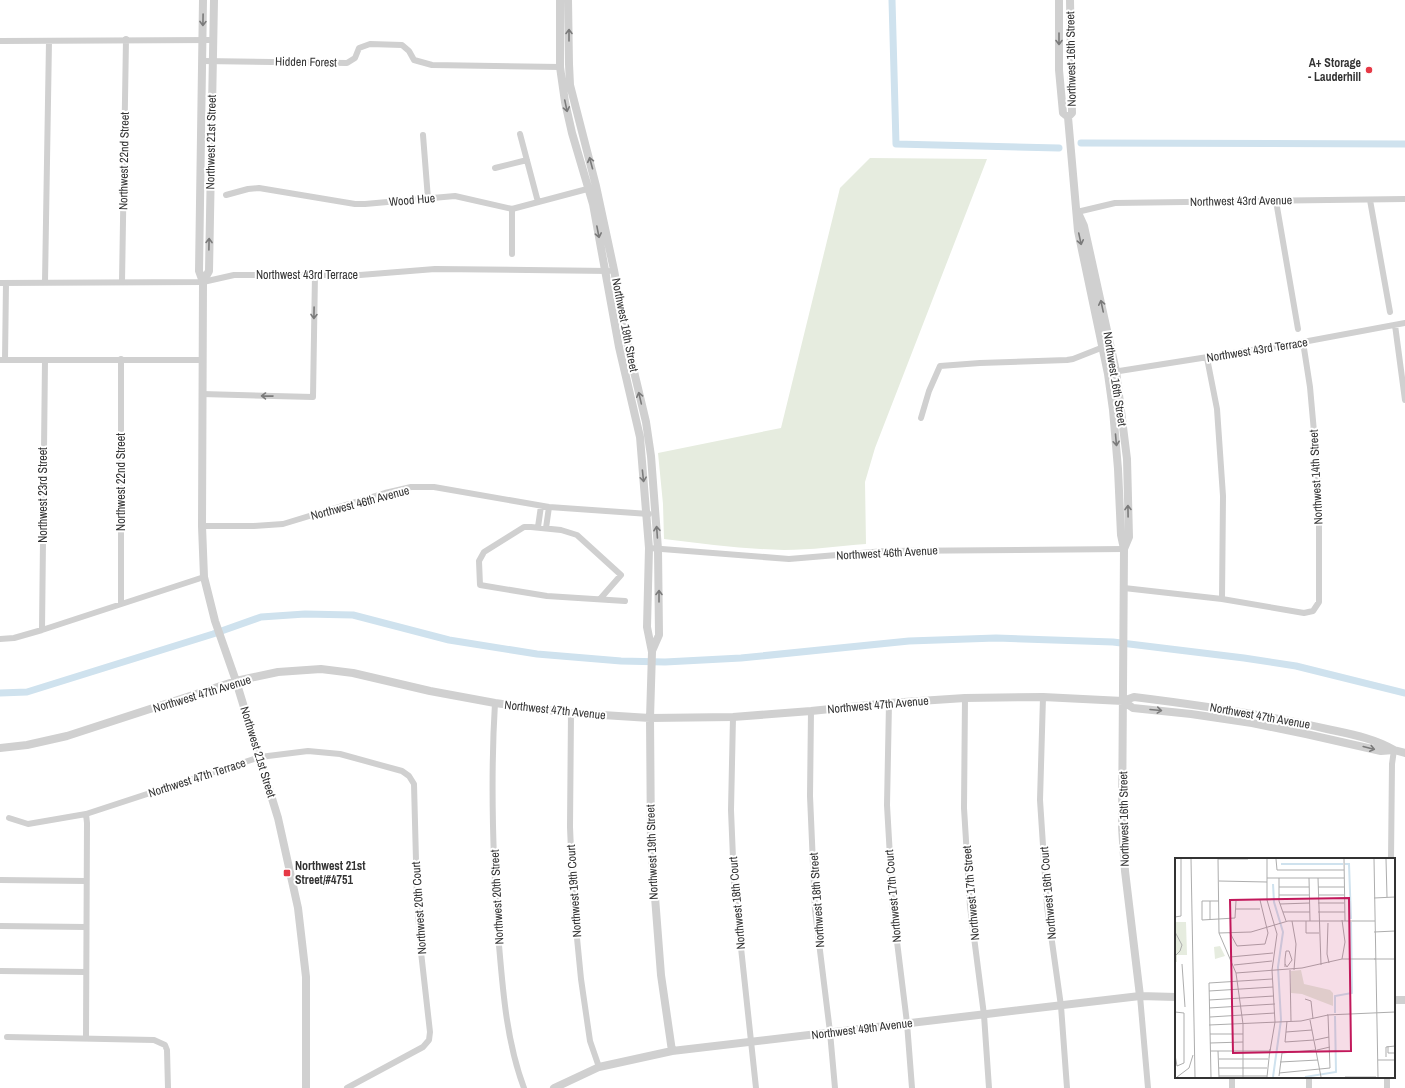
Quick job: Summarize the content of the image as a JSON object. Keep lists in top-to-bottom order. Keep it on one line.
{"streets":{"street":["Northwest 16th Street","Hidden Forest","Northwest 21st Street","Northwest 22nd Street","Wood Hue","Northwest 43rd Avenue","Northwest 43rd Terrace","Northwest 19th Street","Northwest 14th Street","Northwest 23rd Street","Northwest 46th Avenue","Northwest 47th Avenue","Northwest 47th Terrace","Northwest 19th Court","Northwest 17th Street","Northwest 16th Court","Northwest 17th Court","Northwest 20th Street","Northwest 18th Street","Northwest 18th Court","Northwest 20th Court","Northwest 49th Avenue"]},"crossings":[["Northwest 16th Street","Northwest 43rd Avenue"],["Northwest 16th Street","Northwest 43rd Terrace"],["Northwest 16th Street","Northwest 46th Avenue"],["Northwest 16th Street","Northwest 47th Avenue"],["Northwest 16th Street","Northwest 49th Avenue"],["Hidden Forest","Northwest 21st Street"],["Hidden Forest","Northwest 19th Street"],["Northwest 21st Street","Northwest 43rd Terrace"],["Northwest 21st Street","Northwest 46th Avenue"],["Northwest 21st Street","Northwest 47th Avenue"],["Northwest 21st Street","Northwest 47th Terrace"],["Northwest 22nd Street","Northwest 43rd Terrace"],["Wood Hue","Northwest 19th Street"],["Northwest 43rd Terrace","Northwest 19th Street"],["Northwest 43rd Terrace","Northwest 14th Street"],["Northwest 19th Street","Northwest 46th Avenue"],["Northwest 19th Street","Northwest 47th Avenue"],["Northwest 19th Street","Northwest 49th Avenue"],["Northwest 47th Avenue","Northwest 19th Court"],["Northwest 47th Avenue","Northwest 17th Street"],["Northwest 47th Avenue","Northwest 16th Court"],["Northwest 47th Avenue","Northwest 17th Court"],["Northwest 47th Avenue","Northwest 20th Street"],["Northwest 47th Avenue","Northwest 18th Street"],["Northwest 47th Avenue","Northwest 18th Court"],["Northwest 47th Terrace","Northwest 20th Court"],["Northwest 19th Court","Northwest 49th Avenue"],["Northwest 17th Street","Northwest 49th Avenue"],["Northwest 16th Court","Northwest 49th Avenue"],["Northwest 17th Court","Northwest 49th Avenue"],["Northwest 18th Street","Northwest 49th Avenue"],["Northwest 18th Court","Northwest 49th Avenue"]],"places":{"other":["A+ Storage - Lauderhill"],"transit":["Northwest 21st Street/#4751"]}}
